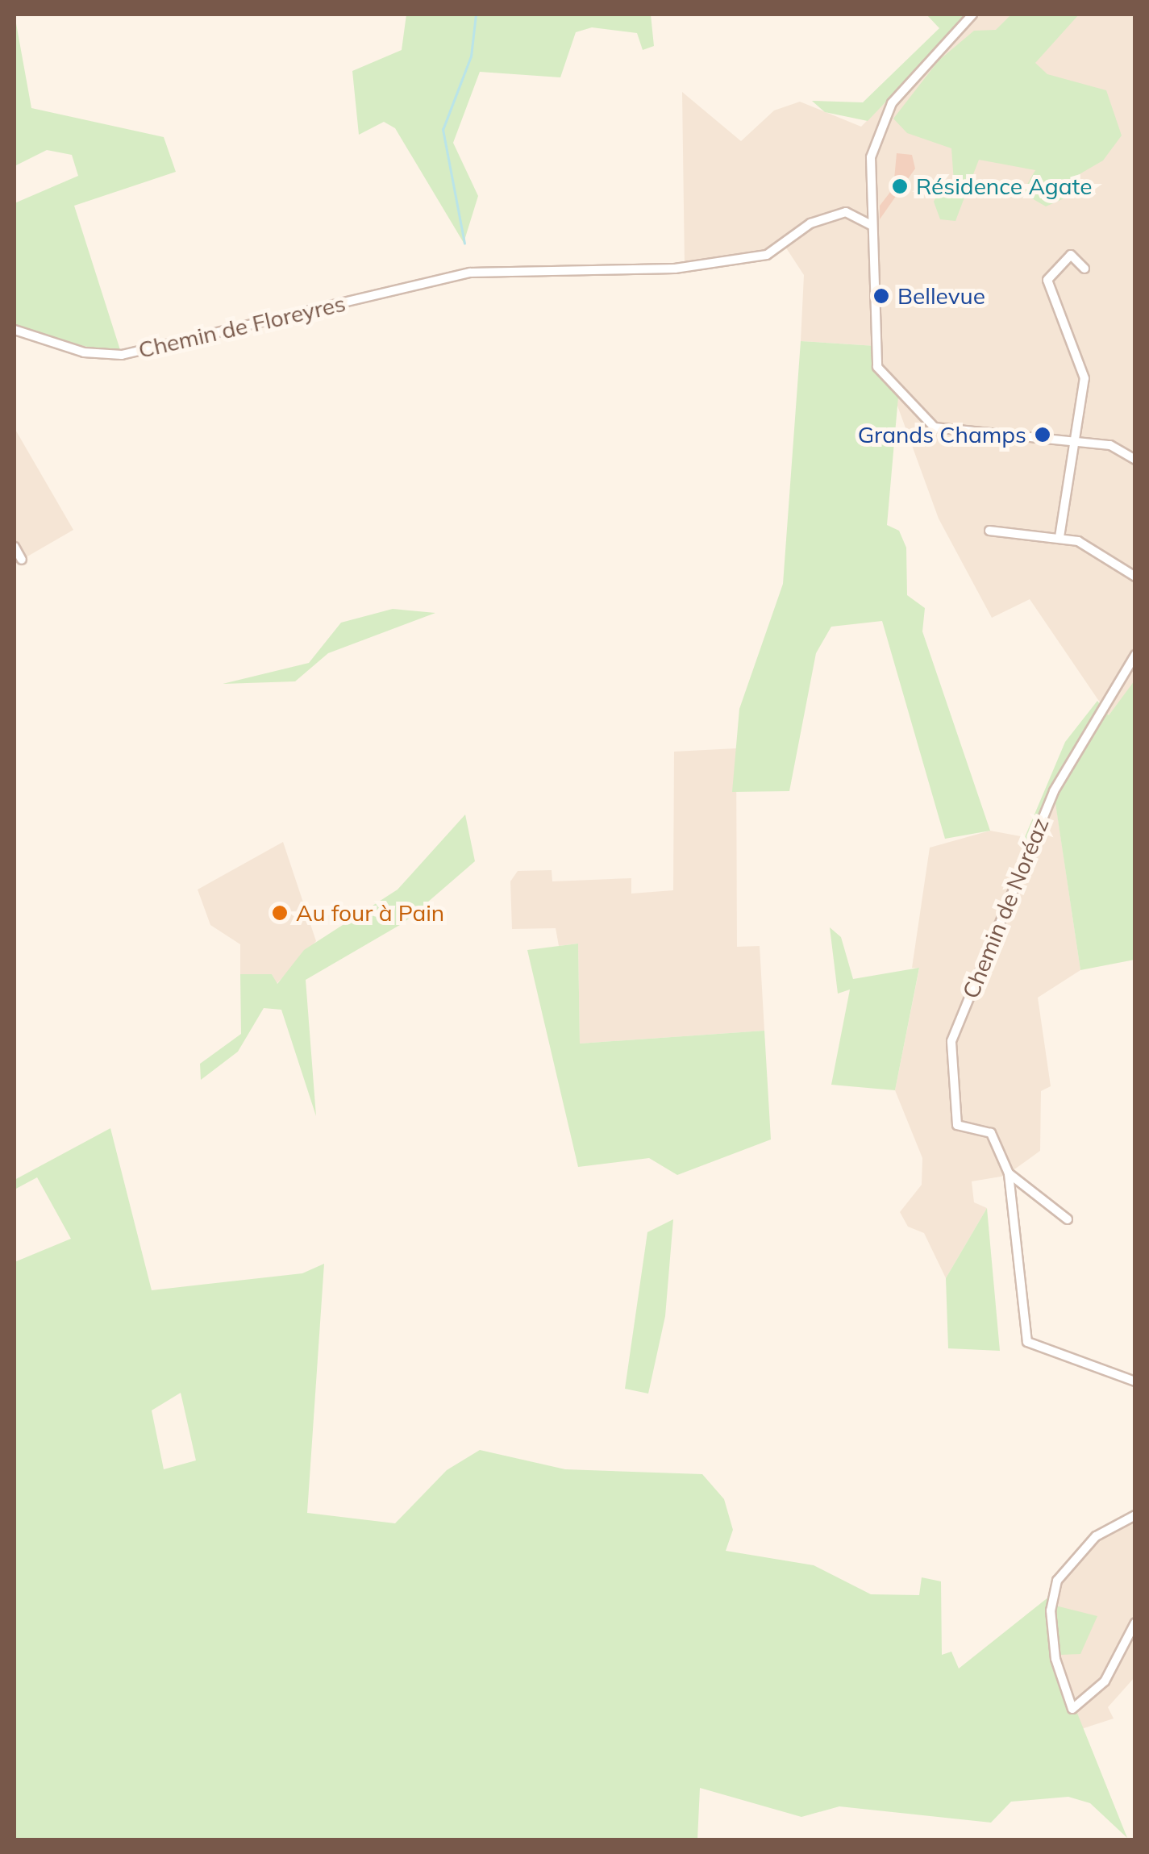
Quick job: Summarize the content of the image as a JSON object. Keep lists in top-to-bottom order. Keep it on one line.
{"streets":{"street":["Chemin de Floreyres","Chemin de Noréaz"]},"places":["Résidence Agate","Bellevue","Grands Champs","Au four à Pain"]}
